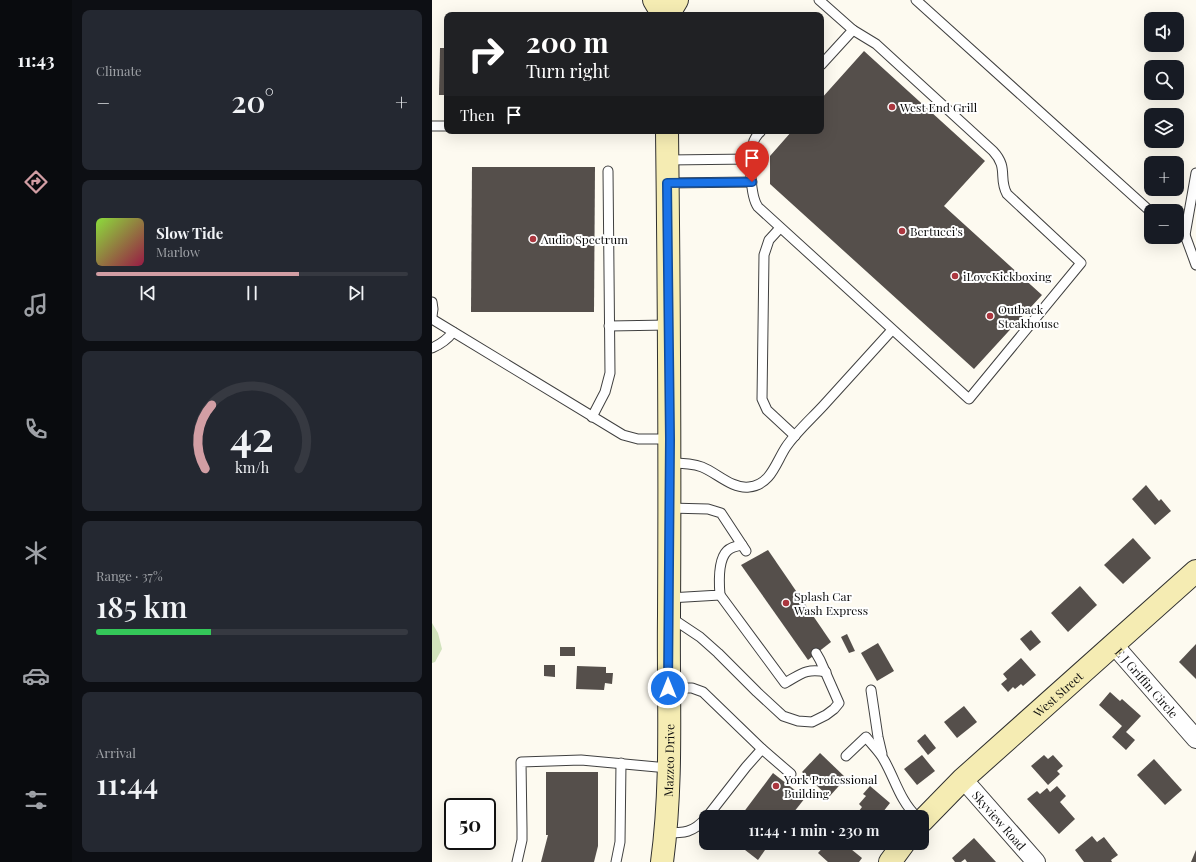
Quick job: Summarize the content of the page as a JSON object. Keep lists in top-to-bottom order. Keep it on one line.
{"streets":{"main road":["West Street","Mazzeo Drive"],"street":["E J Griffin Circle","Skyview Road"]},"crossings":[["E J Griffin Circle","West Street"],["West Street","Skyview Road"]],"places":["West End Grill","Bertucci's","Audio Spectrum","iLoveKickboxing","Outback Steakhouse","Splash Car Wash Express","York Professional Building"],"page":{"tabs":"11:43","tile":["Climate",["Range · 37%","185 km"],["Arrival","11:44"]],"map_buttons":["+","−"],"turn":["200 m","Turn right"],"heat":["−","20°","+"],"then":"Then","song":["Slow Tide","Marlow"],"limit":"50","trip":"11:44 · 1 min · 230 m","gauge":["42","km/h"]}}
